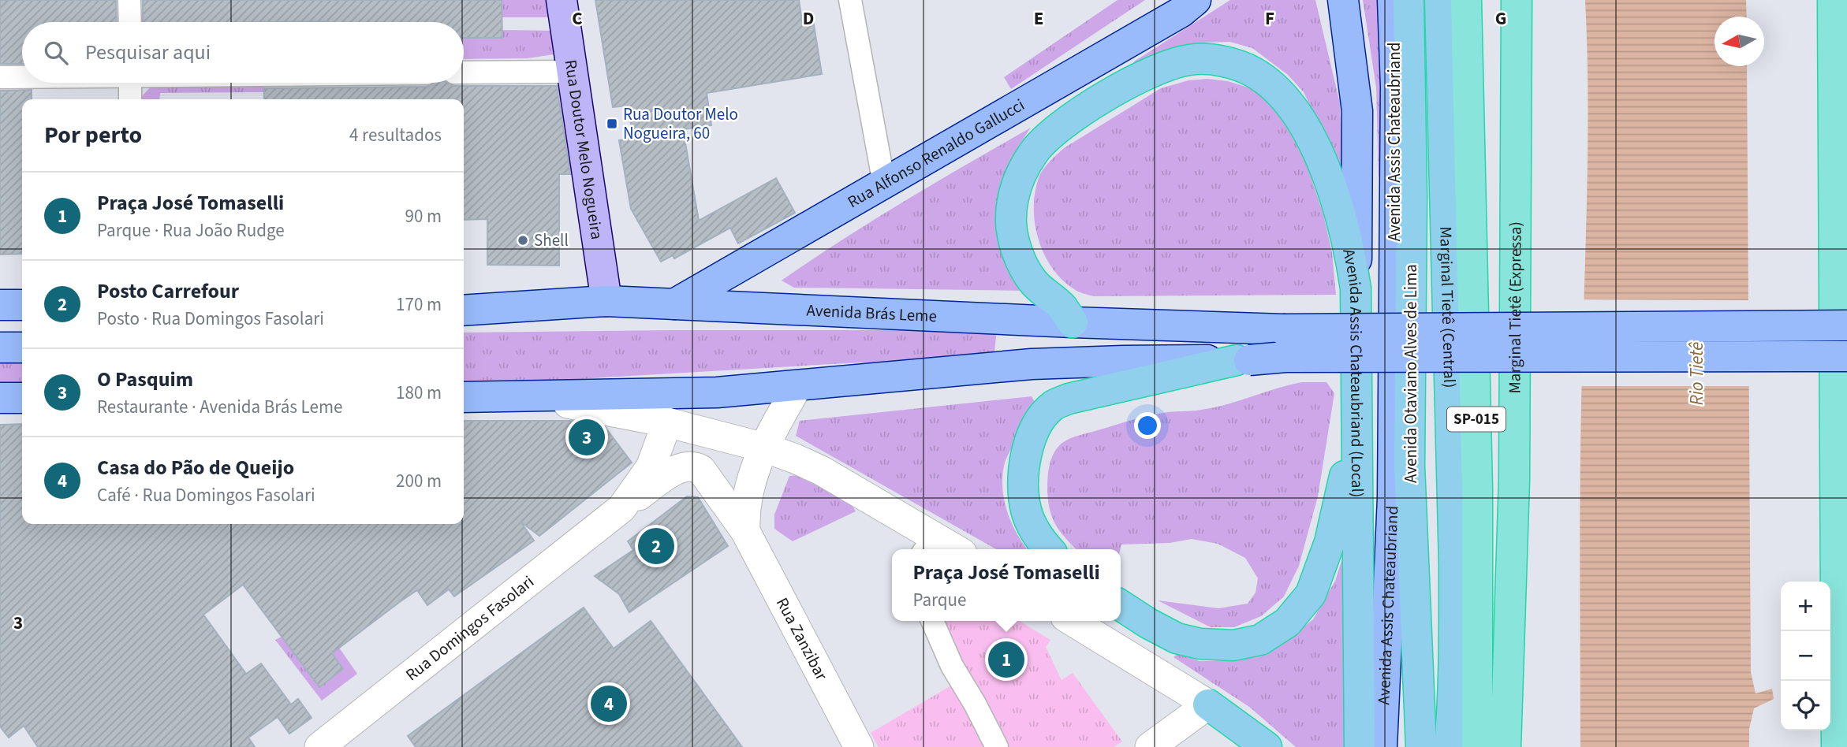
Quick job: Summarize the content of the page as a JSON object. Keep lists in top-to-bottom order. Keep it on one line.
{"streets":{"highway":["Marginal Tietê (Central)","Marginal Tietê (Expressa)","Avenida Assis Chateaubriand (Local)","Avenida Otaviano Alves de Lima","SP-015"],"main road":["Avenida Assis Chateaubriand","Rua Doutor Melo Nogueira","Rua Alfonso Renaldo Gallucci","Avenida Brás Leme"],"street":["Rua Domingos Fasolari","Rua Zanzibar"]},"crossings":[["Rua Doutor Melo Nogueira","Avenida Brás Leme"],["Rua Alfonso Renaldo Gallucci","Avenida Brás Leme"],["Rua Domingos Fasolari","Rua Zanzibar"]],"water":["Rio Tietê"],"places":{"transit":["Rua Doutor Melo Nogueira, 60"],"other":["Shell"]},"north":"left","page":{"search":"Pesquisar aqui","heading":["Por perto","4 resultados"],"list":[{"mark":"1","name":"Praça José Tomaselli","note":"Parque · Rua João Rudge","value":"90 m"},{"mark":"2","name":"Posto Carrefour","note":"Posto · Rua Domingos Fasolari","value":"170 m"},{"mark":"3","name":"O Pasquim","note":"Restaurante · Avenida Brás Leme","value":"180 m"},{"mark":"4","name":"Casa do Pão de Queijo","note":"Café · Rua Domingos Fasolari","value":"200 m"}],"pins":["3","2","1","4"],"popup":["Praça José Tomaselli","Parque"],"map_buttons":["+","−"]},"grid":{"columns":["C","D","E","F","G"],"rows":["3"]}}
